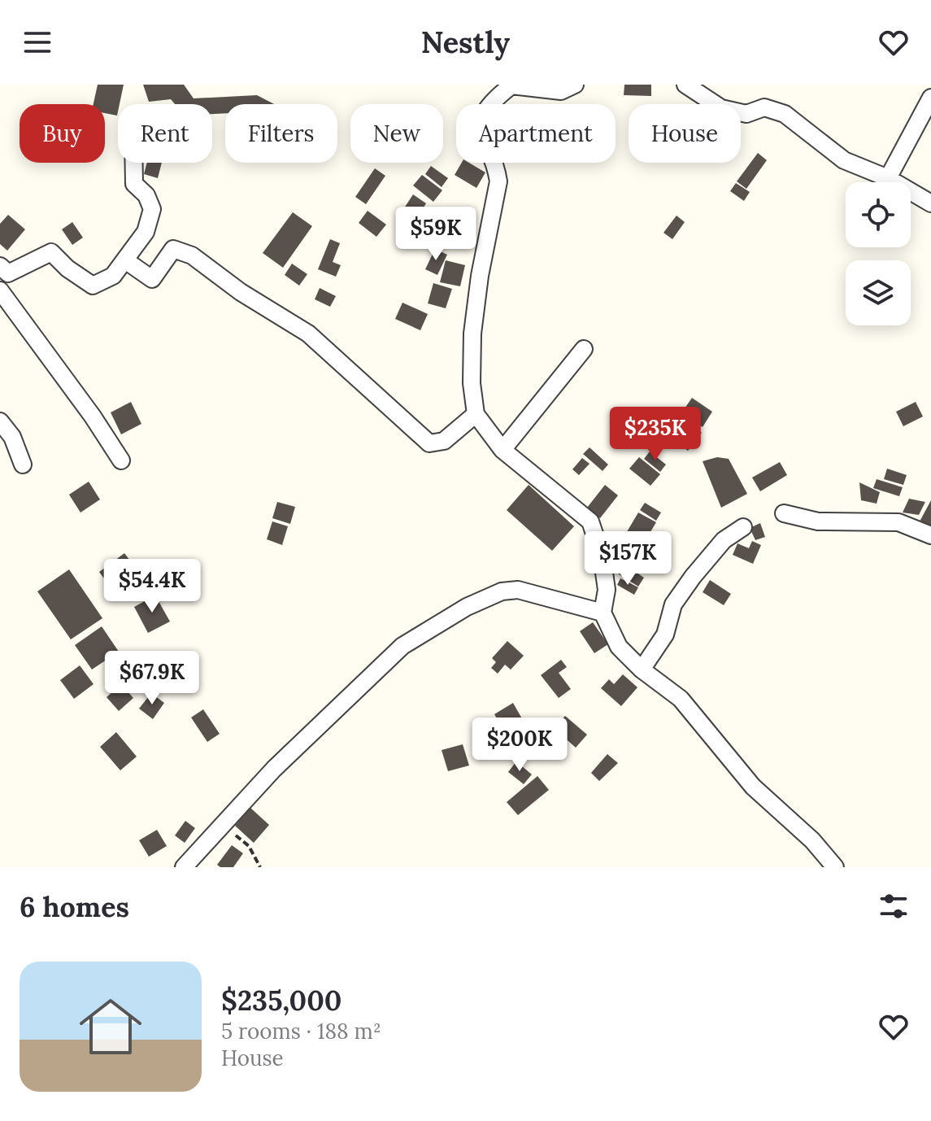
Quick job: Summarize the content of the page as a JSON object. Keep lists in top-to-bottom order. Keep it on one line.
{"page":{"header":"Nestly","chip":["Buy","Rent","Filters","New","Apartment","House"],"price":["$59K","$235K","$157K","$54.4K","$67.9K","$200K"],"heading":"6 homes","list":[{"name":"$235,000","note":"5 rooms · 188 m² · House"}]}}
